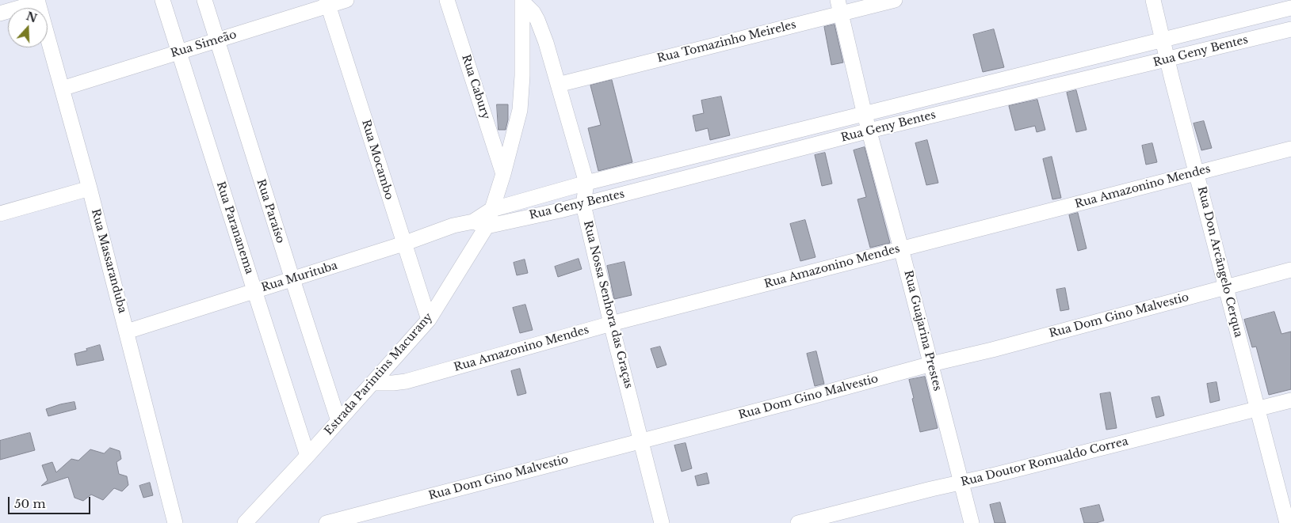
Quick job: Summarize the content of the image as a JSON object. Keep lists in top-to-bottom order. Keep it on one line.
{"streets":{"street":["Rua Tomazinho Meireles","Rua Simeão","Rua Geny Bentes","Rua Cabury","Rua Mocambo","Rua Amazonino Mendes","Rua Paraíso","Rua Parananema","Rua Massaranduba","Rua Don Arcângelo Cerqua","Rua Murituba","Rua Nossa Senhora das Graças","Rua Dom Gino Malvestio","Rua Guajarina Prestes","Estrada Parintins Macurany","Rua Doutor Romualdo Correa"]},"crossings":[["Rua Tomazinho Meireles","Rua Nossa Senhora das Graças"],["Rua Tomazinho Meireles","Rua Guajarina Prestes"],["Rua Simeão","Rua Mocambo"],["Rua Simeão","Rua Paraíso"],["Rua Simeão","Rua Parananema"],["Rua Simeão","Rua Massaranduba"],["Rua Geny Bentes","Rua Don Arcângelo Cerqua"],["Rua Geny Bentes","Rua Murituba"],["Rua Geny Bentes","Rua Nossa Senhora das Graças"],["Rua Geny Bentes","Rua Guajarina Prestes"],["Rua Geny Bentes","Estrada Parintins Macurany"],["Rua Cabury","Estrada Parintins Macurany"],["Rua Mocambo","Rua Murituba"],["Rua Mocambo","Estrada Parintins Macurany"],["Rua Amazonino Mendes","Rua Don Arcângelo Cerqua"],["Rua Amazonino Mendes","Rua Nossa Senhora das Graças"],["Rua Amazonino Mendes","Rua Guajarina Prestes"],["Rua Amazonino Mendes","Estrada Parintins Macurany"],["Rua Paraíso","Rua Murituba"],["Rua Paraíso","Estrada Parintins Macurany"],["Rua Parananema","Rua Murituba"],["Rua Parananema","Estrada Parintins Macurany"],["Rua Massaranduba","Rua Murituba"],["Rua Don Arcângelo Cerqua","Rua Dom Gino Malvestio"],["Rua Don Arcângelo Cerqua","Rua Doutor Romualdo Correa"],["Rua Murituba","Estrada Parintins Macurany"],["Rua Nossa Senhora das Graças","Rua Dom Gino Malvestio"],["Rua Nossa Senhora das Graças","Estrada Parintins Macurany"],["Rua Dom Gino Malvestio","Rua Guajarina Prestes"],["Rua Guajarina Prestes","Rua Doutor Romualdo Correa"]],"scale_bar":"50 m","north":"top"}
